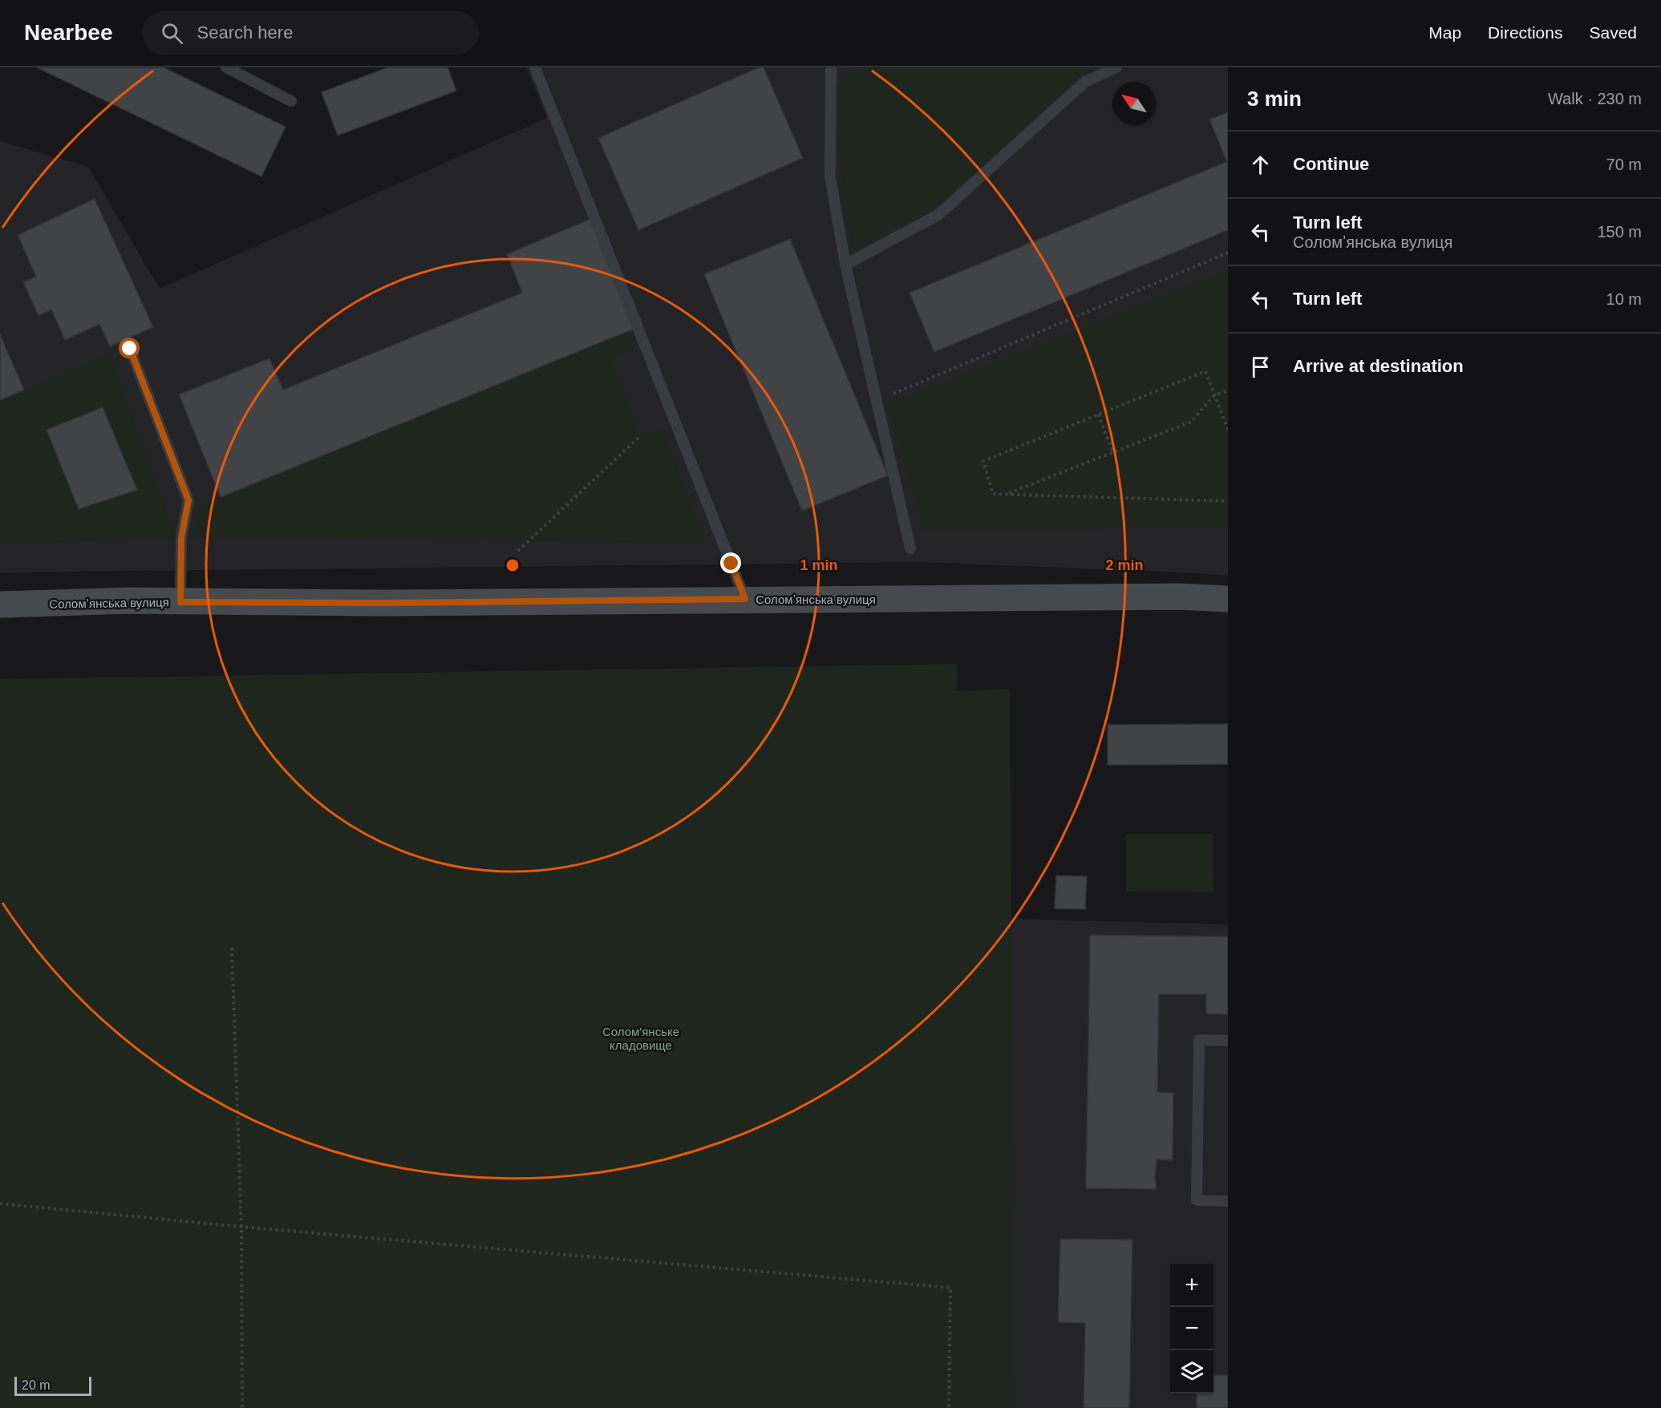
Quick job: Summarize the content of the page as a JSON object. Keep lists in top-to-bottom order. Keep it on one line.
{"streets":{"main road":["Соломʼянська вулиця"]},"parks":["Солом'янське кладовище"],"scale_bar":"20 m","north":"top left","page":{"header":"Nearbee","search":"Search here","nav":["Map","Directions","Saved"],"heading":["3 min","Walk · 230 m"],"list":[["Continue","70 m"],["Turn left","Соломʼянська вулиця","150 m"],["Turn left","10 m"],"Arrive at destination"],"map_buttons":["+","−"],"scale":"20 m"},"rings":["1 min","2 min"]}
